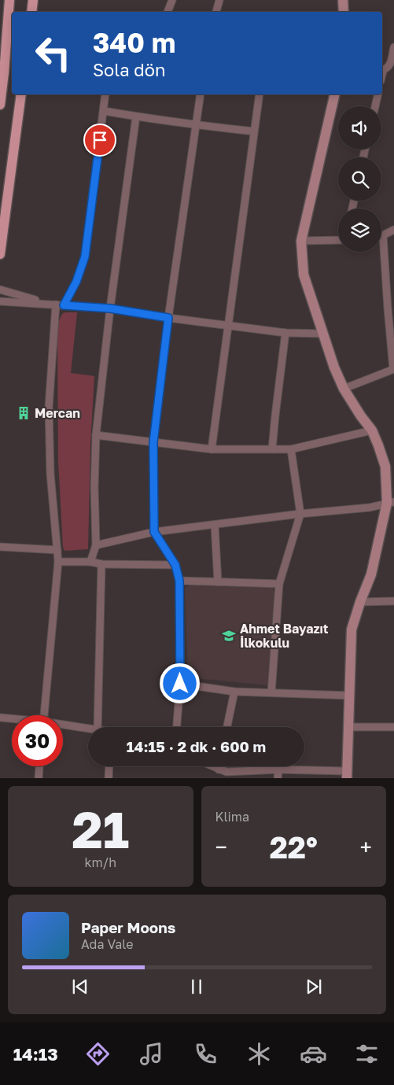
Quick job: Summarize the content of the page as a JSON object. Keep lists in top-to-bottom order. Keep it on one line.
{"places":{"building":["Mercan"],"school or university":["Ahmet Bayazıt İlkokulu"]},"page":{"turn":["340 m","Sola dön"],"limit":"30","trip":"14:15 · 2 dk · 600 m","tile":[["21","km/h"],"Klima"],"heat":["−","22°","+"],"song":["Paper Moons","Ada Vale"],"tabs":"14:13"}}
